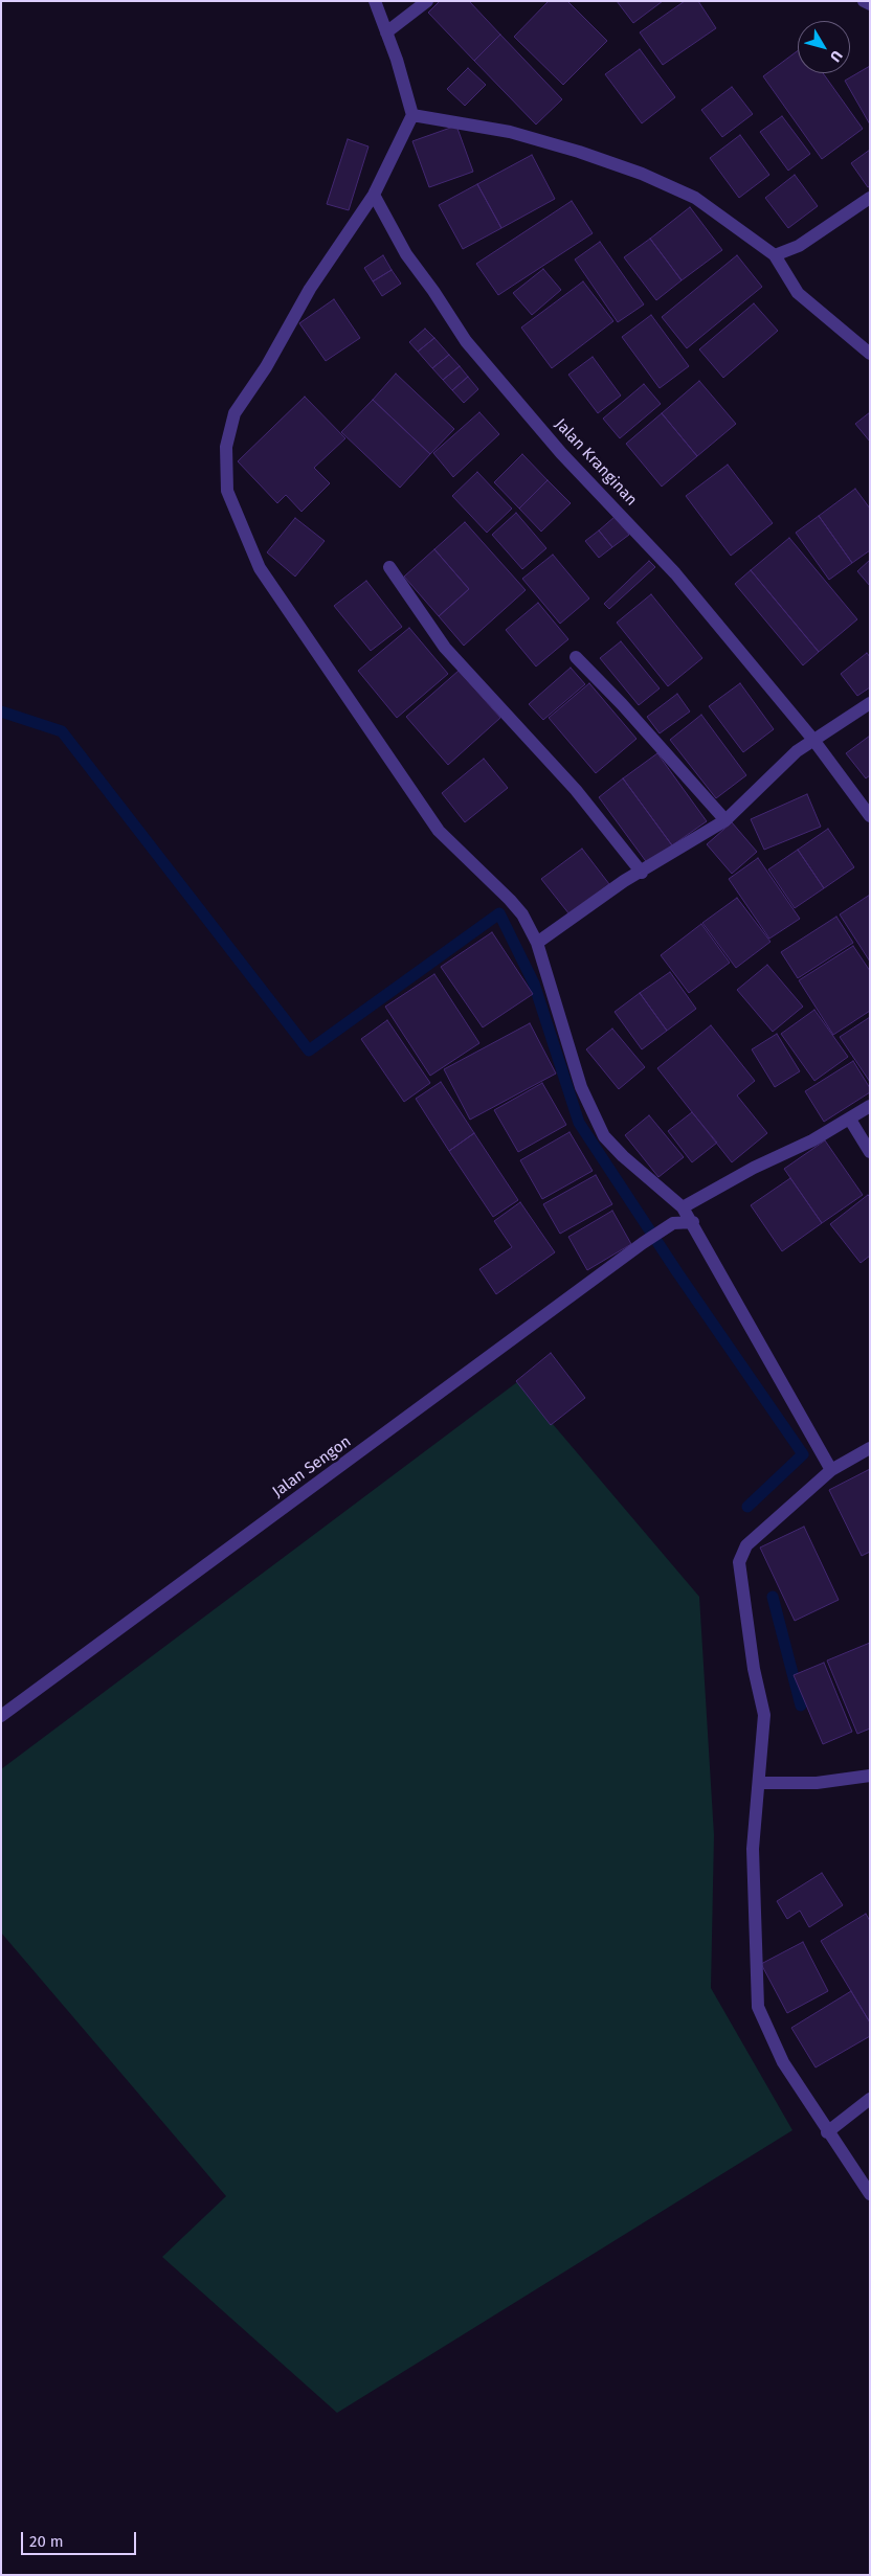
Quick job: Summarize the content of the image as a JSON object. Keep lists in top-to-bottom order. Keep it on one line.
{"streets":{"street":["Jalan Kranginan","Jalan Sengon"]},"scale_bar":"20 m","north":"bottom right"}
